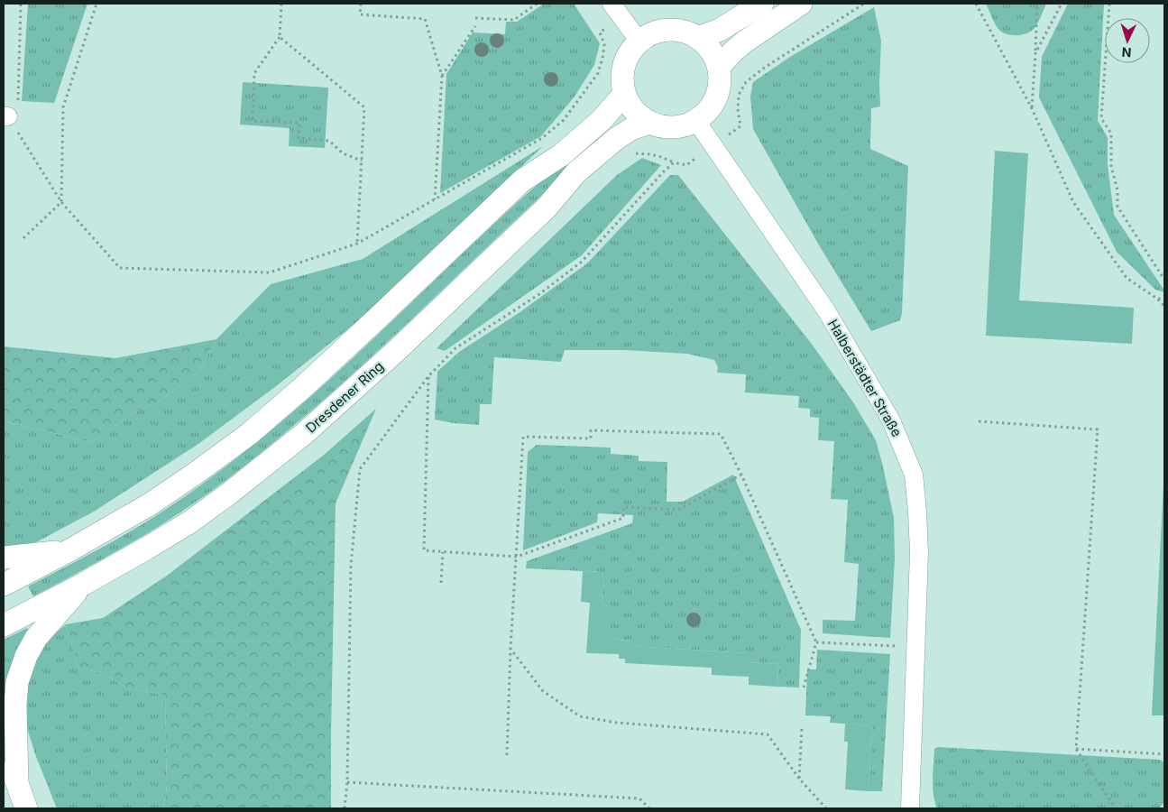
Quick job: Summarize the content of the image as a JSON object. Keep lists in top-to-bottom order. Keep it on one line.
{"streets":{"street":["Halberstädter Straße","Dresdener Ring"]},"crossings":[["Halberstädter Straße","Dresdener Ring"]],"north":"bottom"}
